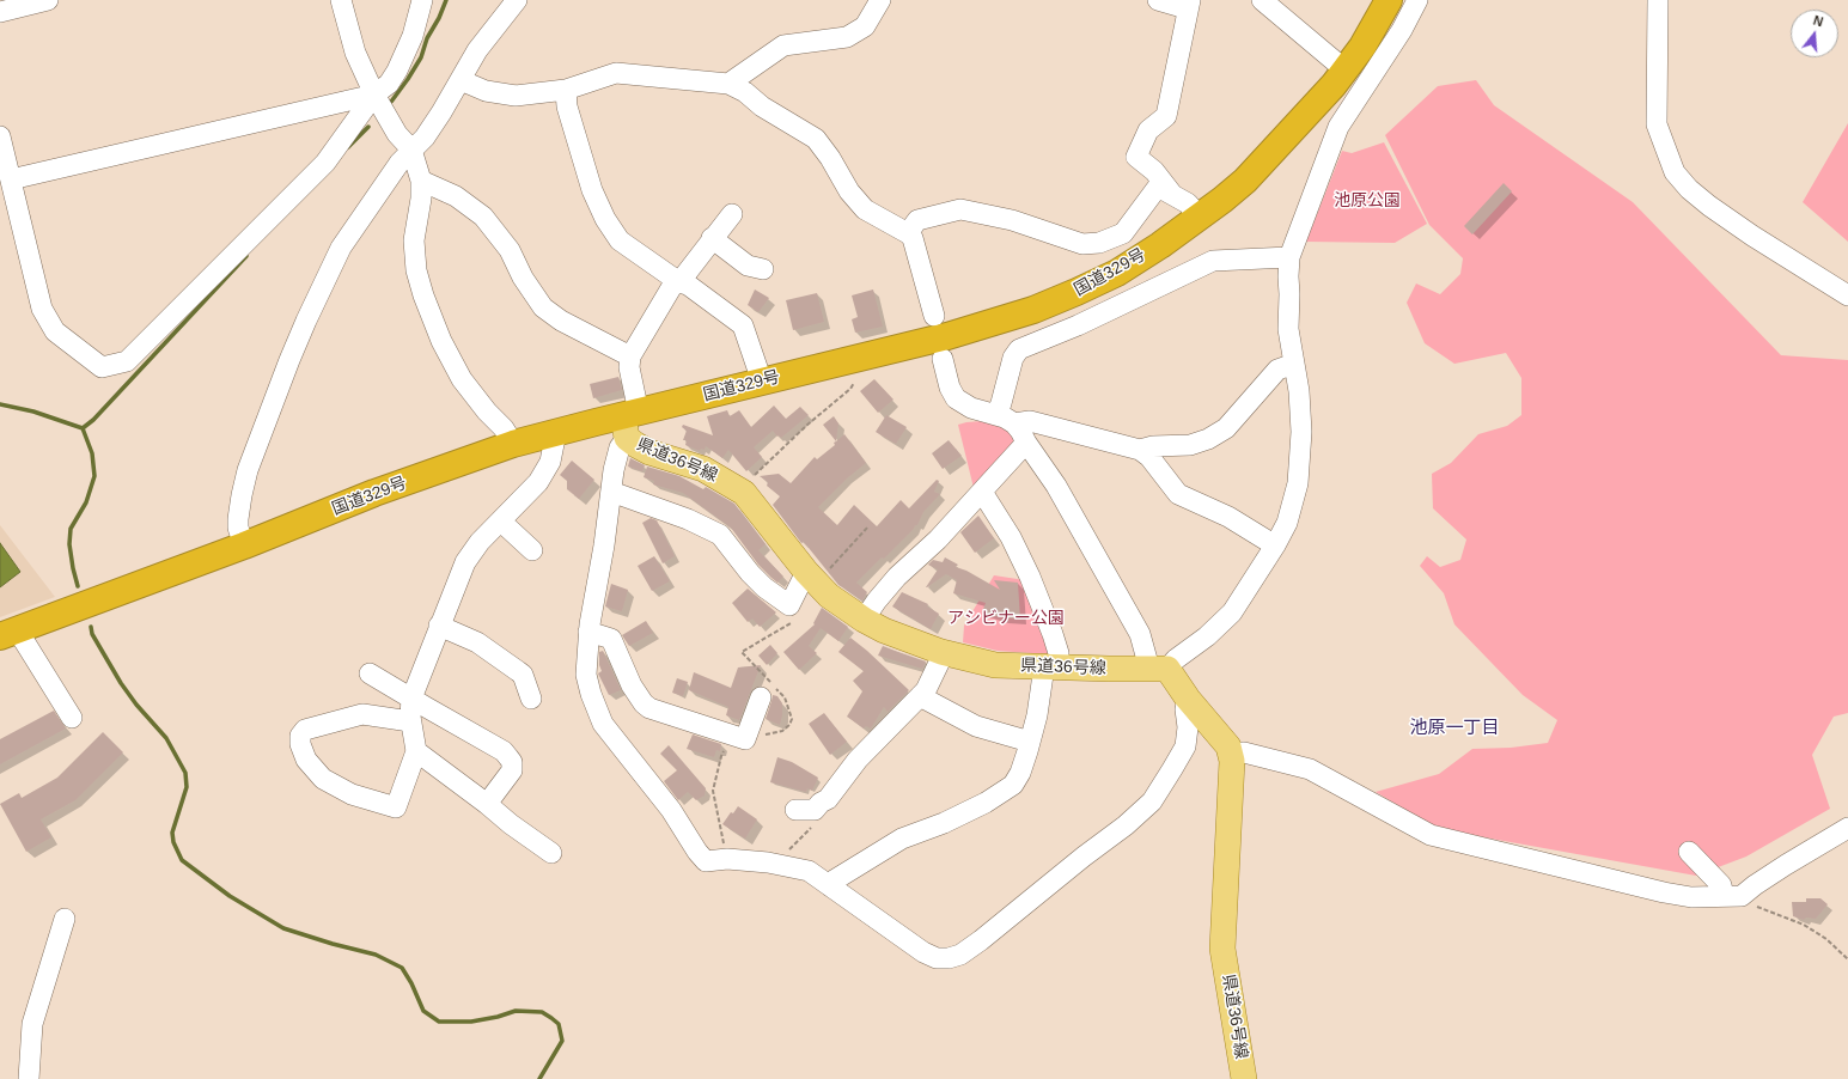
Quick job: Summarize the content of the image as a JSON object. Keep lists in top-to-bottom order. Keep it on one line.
{"streets":{"highway":["国道329号"],"main road":["県道36号線"]},"crossings":[["国道329号","県道36号線"]],"districts":["池原一丁目"],"parks":["池原公園","アシビナー公園"],"north":"top"}
